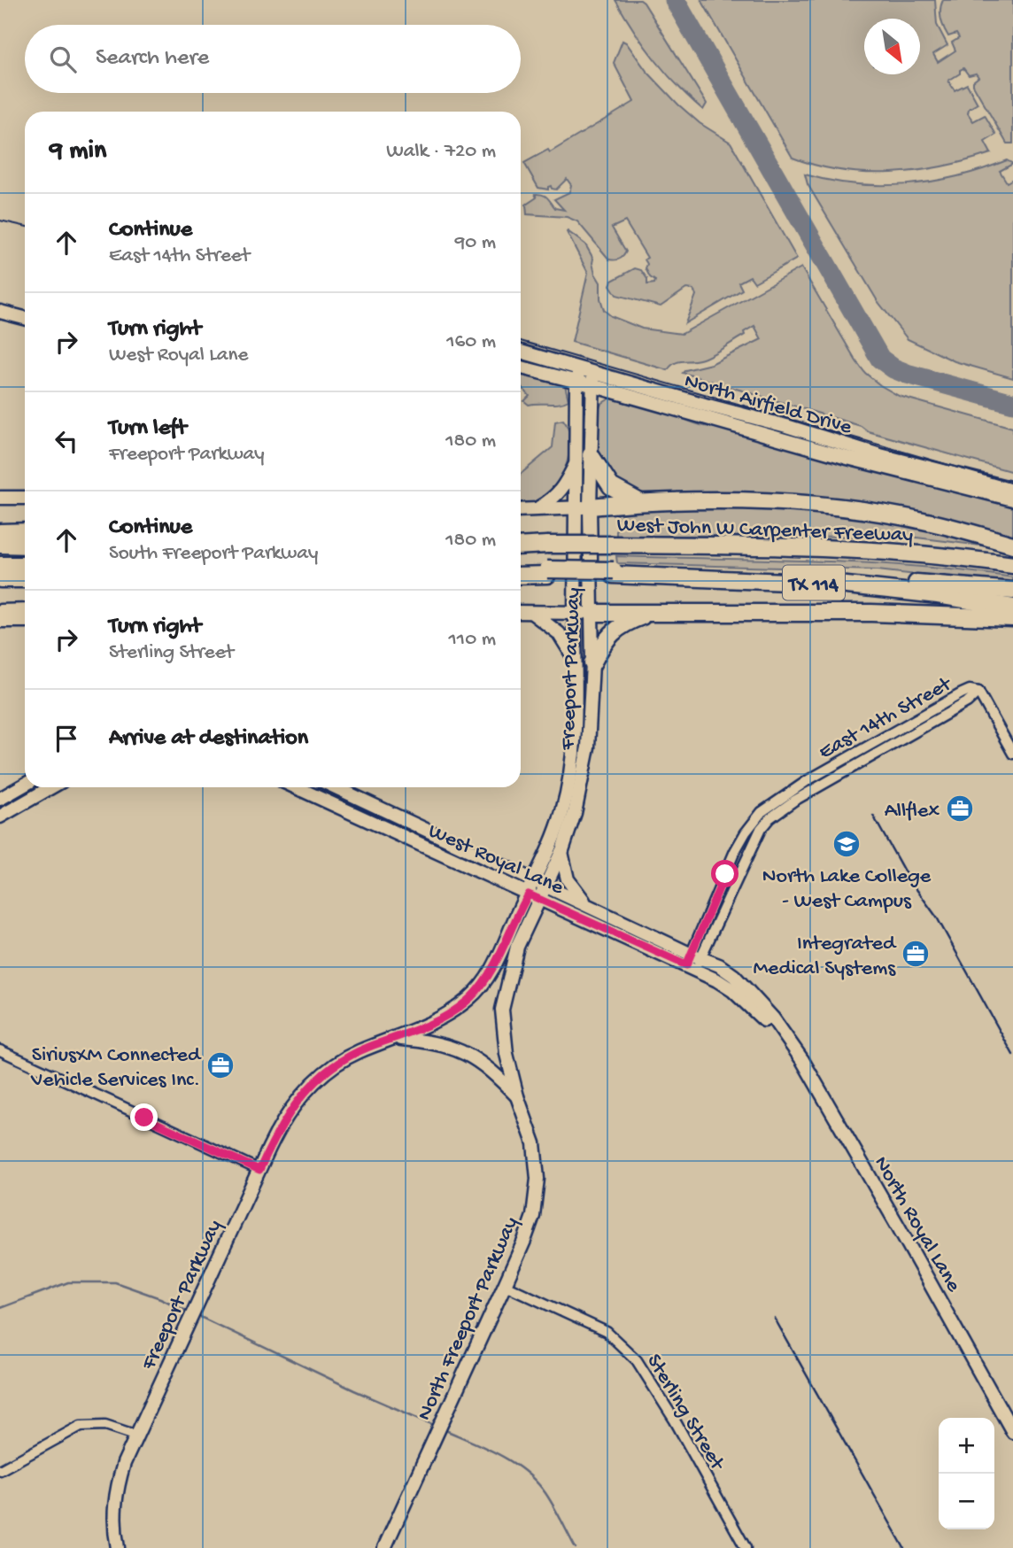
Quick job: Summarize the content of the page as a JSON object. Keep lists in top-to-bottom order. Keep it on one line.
{"streets":{"highway":["West John W Carpenter Freeway","TX 114"],"main road":["North Airfield Drive","Freeport Parkway","West Royal Lane","North Royal Lane","North Freeport Parkway"],"street":["East 14th Street","Sterling Street"]},"crossings":[["North Airfield Drive","Freeport Parkway"],["Freeport Parkway","West Royal Lane"],["Freeport Parkway","North Royal Lane"],["Freeport Parkway","North Freeport Parkway"],["East 14th Street","West Royal Lane"],["East 14th Street","North Royal Lane"],["West Royal Lane","North Royal Lane"],["North Freeport Parkway","Sterling Street"]],"places":{"office":["Allflex","Integrated Medical Systems","SiriusXM Connected Vehicle Services Inc."],"school or university":["North Lake College - West Campus"]},"north":"bottom right","page":{"search":"Search here","heading":["9 min","Walk · 720 m"],"list":[["Continue","East 14th Street","90 m"],["Turn right","West Royal Lane","160 m"],["Turn left","Freeport Parkway","180 m"],["Continue","South Freeport Parkway","180 m"],["Turn right","Sterling Street","110 m"],"Arrive at destination"],"map_buttons":["+","−"]}}
